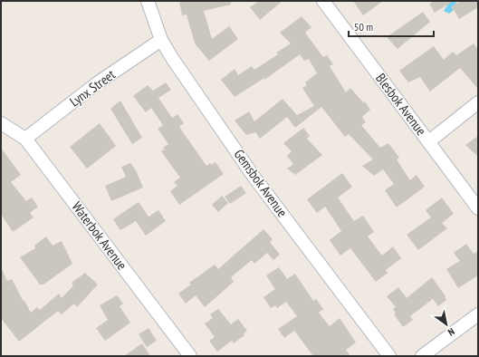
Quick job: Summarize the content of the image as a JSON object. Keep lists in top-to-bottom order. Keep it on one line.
{"streets":{"street":["Lynx Street","Blesbok Avenue","Gemsbok Avenue","Waterbok Avenue"]},"crossings":[["Lynx Street","Gemsbok Avenue"],["Lynx Street","Waterbok Avenue"]],"scale_bar":"50 m","north":"bottom right"}
